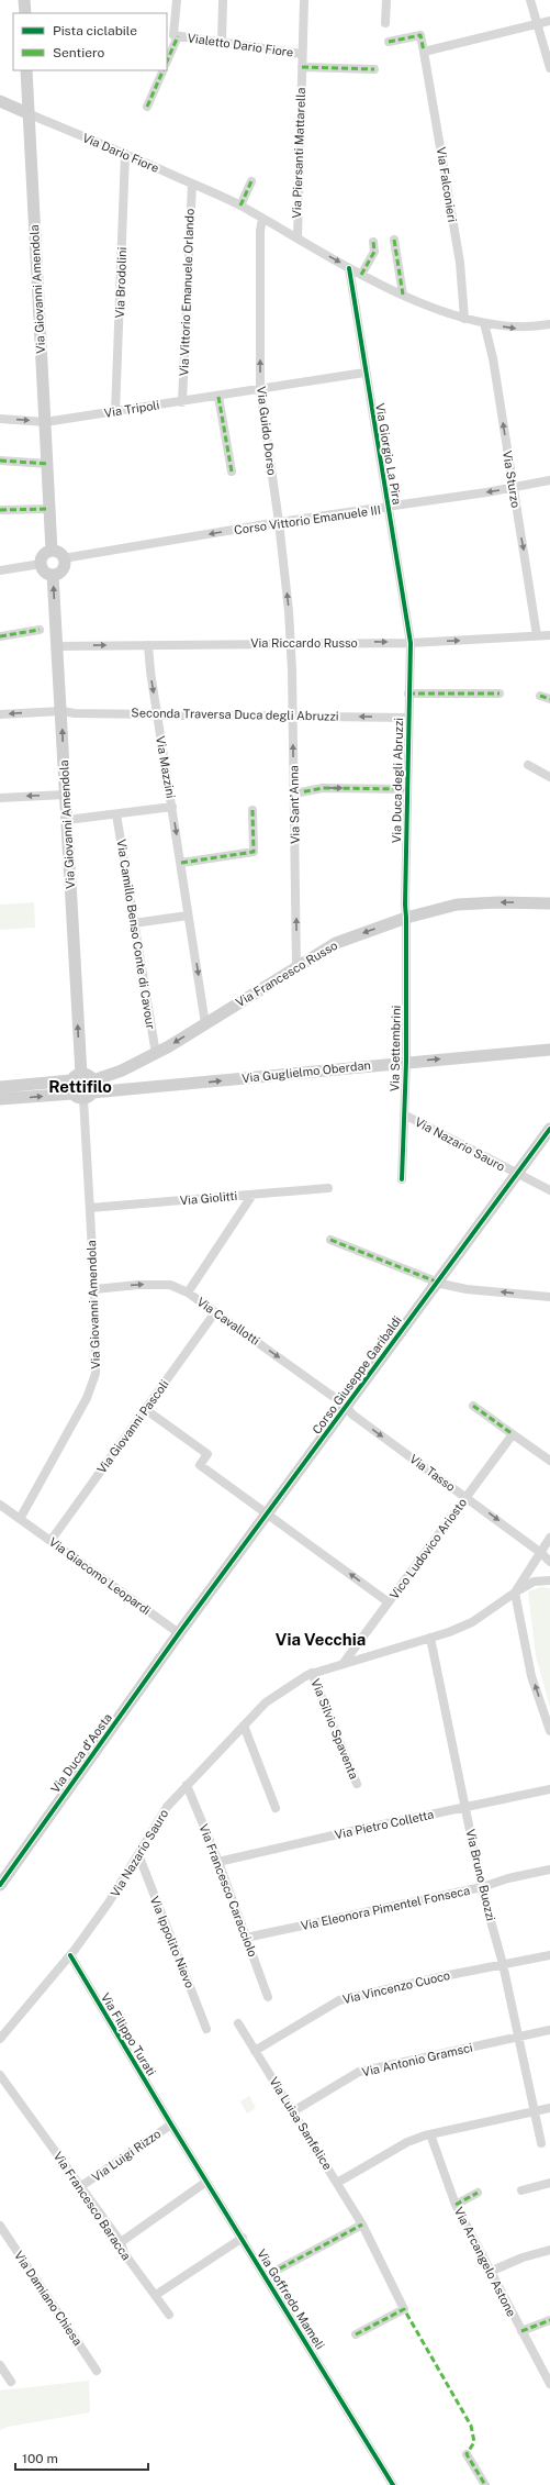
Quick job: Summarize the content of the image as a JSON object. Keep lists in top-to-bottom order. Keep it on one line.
{"streets":{"street":["Vialetto Dario Fiore","Via Dario Fiore","Via Piersanti Mattarella","Via Falconieri","Via Brodolini","Via Giovanni Amendola","Via Vittorio Emanuele Orlando","Via Tripoli","Via Guido Dorso","Via Giorgio La Pira","Via Sturzo","Corso Vittorio Emanuele III","Via Riccardo Russo","Seconda Traversa Duca degli Abruzzi","Via Mazzini","Via Duca degli Abruzzi","Via Sant'Anna","Via Camillo Benso Conte di Cavour","Via Francesco Russo","Via Settembrini","Via Guglielmo Oberdan","Via Nazario Sauro","Via Giolitti","Via Cavallotti","Corso Giuseppe Garibaldi","Via Giovanni Pascoli","Via Tasso","Vico Ludovico Ariosto","Via Giacomo Leopardi","Via Silvio Spaventa","Via Duca d'Aosta","Via Pietro Colletta","Via Bruno Buozzi","Via Francesco Caracciolo","Via Eleonora Pimentel Fonseca","Via Ippolito Nievo","Via Vincenzo Cuoco","Via Filippo Turati","Via Antonio Gramsci","Via Luisa Sanfelice","Via Luigi Rizzo","Via Francesco Baracca","Via Arcangelo Astone","Via Damiano Chiesa","Via Goffredo Mameli"]},"crossings":[["Vialetto Dario Fiore","Via Piersanti Mattarella"],["Via Dario Fiore","Via Piersanti Mattarella"],["Via Dario Fiore","Via Falconieri"],["Via Dario Fiore","Via Brodolini"],["Via Dario Fiore","Via Giovanni Amendola"],["Via Dario Fiore","Via Vittorio Emanuele Orlando"],["Via Dario Fiore","Via Guido Dorso"],["Via Dario Fiore","Via Giorgio La Pira"],["Via Dario Fiore","Via Sturzo"],["Via Brodolini","Via Tripoli"],["Via Giovanni Amendola","Via Tripoli"],["Via Giovanni Amendola","Corso Vittorio Emanuele III"],["Via Giovanni Amendola","Via Riccardo Russo"],["Via Giovanni Amendola","Seconda Traversa Duca degli Abruzzi"],["Via Giovanni Amendola","Via Francesco Russo"],["Via Giovanni Amendola","Via Guglielmo Oberdan"],["Via Giovanni Amendola","Via Giolitti"],["Via Giovanni Amendola","Via Cavallotti"],["Via Giovanni Amendola","Via Giacomo Leopardi"],["Via Vittorio Emanuele Orlando","Via Tripoli"],["Via Tripoli","Via Guido Dorso"],["Via Tripoli","Via Giorgio La Pira"],["Via Guido Dorso","Corso Vittorio Emanuele III"],["Via Guido Dorso","Via Riccardo Russo"],["Via Guido Dorso","Via Sant'Anna"],["Via Giorgio La Pira","Corso Vittorio Emanuele III"],["Via Giorgio La Pira","Via Riccardo Russo"],["Via Giorgio La Pira","Via Duca degli Abruzzi"],["Via Sturzo","Corso Vittorio Emanuele III"],["Via Sturzo","Via Riccardo Russo"],["Via Riccardo Russo","Via Mazzini"],["Via Riccardo Russo","Via Duca degli Abruzzi"],["Via Riccardo Russo","Via Sant'Anna"],["Seconda Traversa Duca degli Abruzzi","Via Mazzini"],["Seconda Traversa Duca degli Abruzzi","Via Duca degli Abruzzi"],["Seconda Traversa Duca degli Abruzzi","Via Sant'Anna"],["Via Mazzini","Via Francesco Russo"],["Via Duca degli Abruzzi","Via Sant'Anna"],["Via Duca degli Abruzzi","Via Francesco Russo"],["Via Duca degli Abruzzi","Via Settembrini"],["Via Sant'Anna","Via Francesco Russo"],["Via Camillo Benso Conte di Cavour","Via Francesco Russo"],["Via Francesco Russo","Via Settembrini"],["Via Francesco Russo","Via Guglielmo Oberdan"],["Via Settembrini","Via Guglielmo Oberdan"],["Via Settembrini","Via Nazario Sauro"],["Via Nazario Sauro","Corso Giuseppe Garibaldi"],["Via Nazario Sauro","Vico Ludovico Ariosto"],["Via Nazario Sauro","Via Silvio Spaventa"],["Via Nazario Sauro","Via Bruno Buozzi"],["Via Nazario Sauro","Via Francesco Caracciolo"],["Via Nazario Sauro","Via Ippolito Nievo"],["Via Nazario Sauro","Via Filippo Turati"],["Via Cavallotti","Corso Giuseppe Garibaldi"],["Via Cavallotti","Via Giovanni Pascoli"],["Via Cavallotti","Via Tasso"],["Corso Giuseppe Garibaldi","Via Tasso"],["Corso Giuseppe Garibaldi","Via Giacomo Leopardi"],["Corso Giuseppe Garibaldi","Via Duca d'Aosta"],["Via Giovanni Pascoli","Via Giacomo Leopardi"],["Via Tasso","Vico Ludovico Ariosto"],["Via Giacomo Leopardi","Via Duca d'Aosta"],["Via Pietro Colletta","Via Bruno Buozzi"],["Via Pietro Colletta","Via Francesco Caracciolo"],["Via Bruno Buozzi","Via Eleonora Pimentel Fonseca"],["Via Bruno Buozzi","Via Vincenzo Cuoco"],["Via Bruno Buozzi","Via Antonio Gramsci"],["Via Francesco Caracciolo","Via Eleonora Pimentel Fonseca"],["Via Vincenzo Cuoco","Via Luisa Sanfelice"],["Via Filippo Turati","Via Luigi Rizzo"],["Via Filippo Turati","Via Goffredo Mameli"],["Via Antonio Gramsci","Via Luisa Sanfelice"],["Via Luigi Rizzo","Via Francesco Baracca"],["Via Luigi Rizzo","Via Goffredo Mameli"]],"one_way":["Via Guido Dorso","Corso Vittorio Emanuele III","Via Riccardo Russo","Seconda Traversa Duca degli Abruzzi","Via Mazzini","Via Sant'Anna","Via Francesco Russo","Via Guglielmo Oberdan","Via Cavallotti"],"districts":["Rettifilo","Via Vecchia"],"legend":["Pista ciclabile","Sentiero"],"scale_bar":"100 m"}
